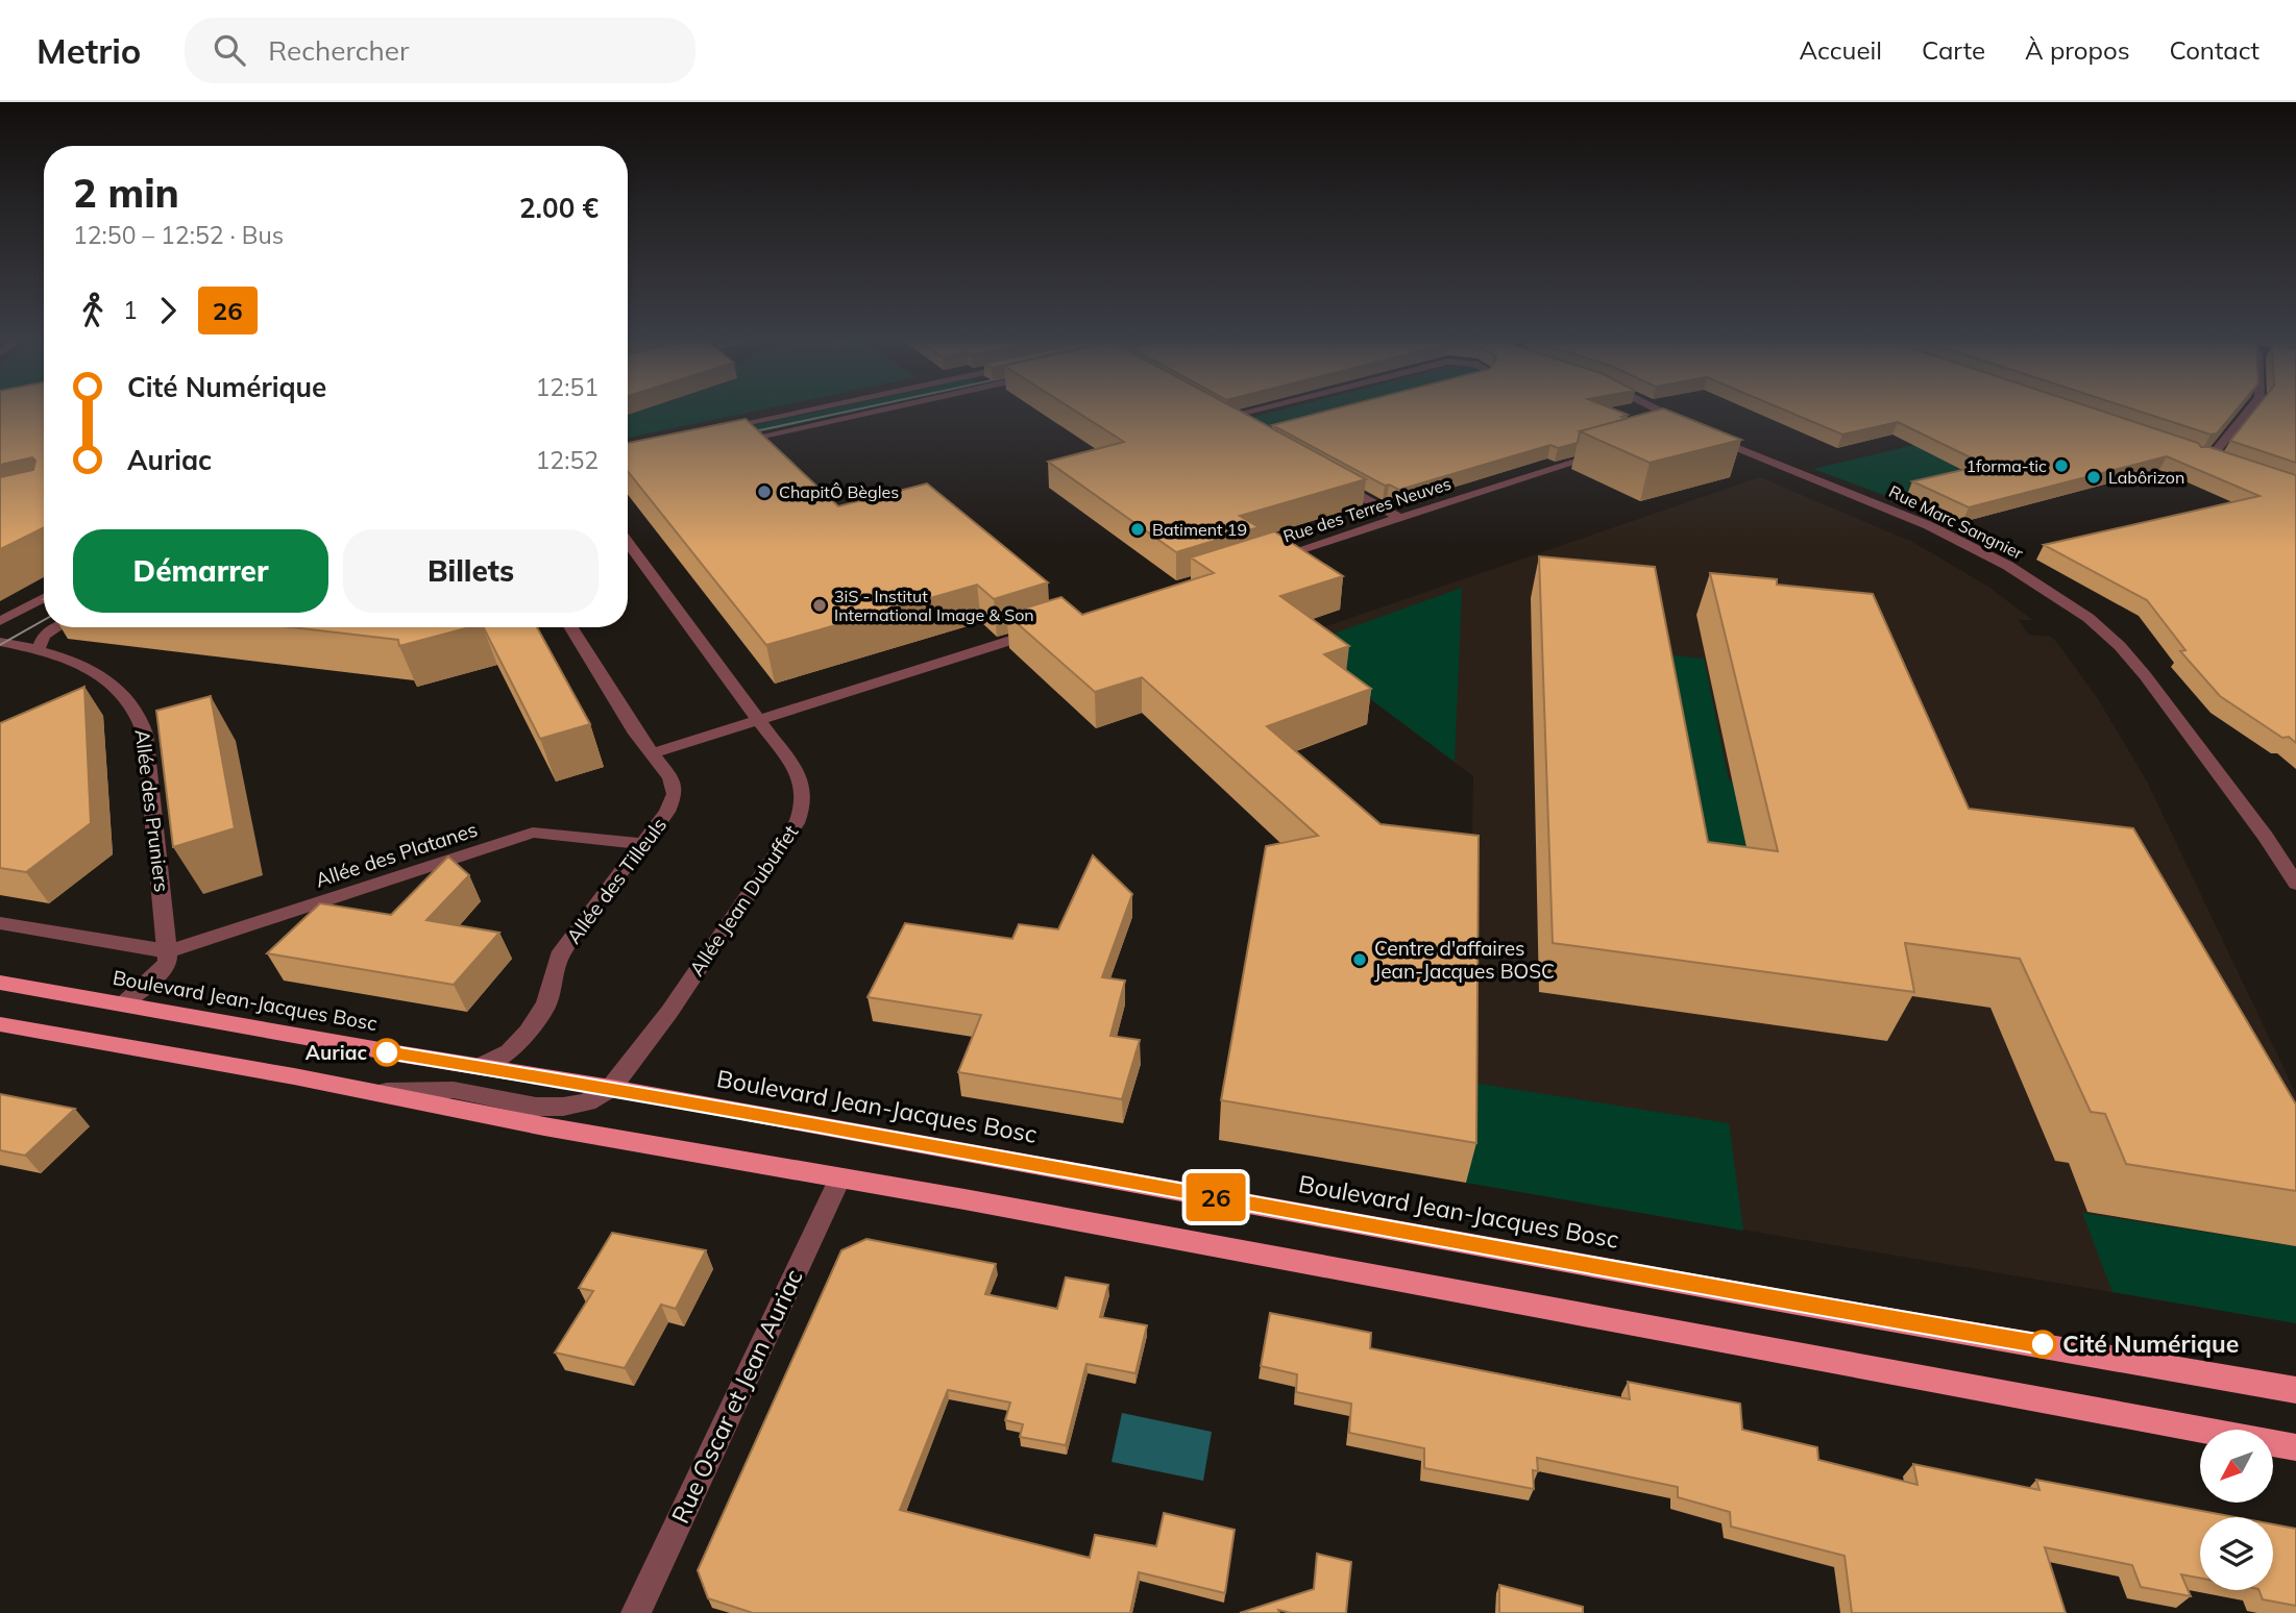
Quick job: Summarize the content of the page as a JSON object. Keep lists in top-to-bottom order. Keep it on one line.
{"streets":{"main road":["Boulevard Jean-Jacques Bosc"],"street":["Rue des Terres Neuves","Rue Marc Sangnier","Allée des Pruniers","Allée des Platanes","Allée des Tilleuls","Allée Jean Dubuffet","Rue Oscar et Jean Auriac"]},"crossings":[["Allée des Pruniers","Allée des Platanes"],["Allée des Platanes","Allée des Tilleuls"],["Allée des Tilleuls","Boulevard Jean-Jacques Bosc"],["Allée Jean Dubuffet","Boulevard Jean-Jacques Bosc"]],"places":["1forma-tic","Labôrizon","ChapitÔ Bègles","Batiment 19","3iS - Institut International Image & Son","Centre d'affaires Jean-Jacques BOSC","Auriac","Cité Numérique"],"lines":["bus line 26"],"north":"bottom left","page":{"header":"Metrio","search":"Rechercher","nav":["Accueil","Carte","À propos","Contact"],"on_map":"26","heading":["2 min","12:50 – 12:52 · Bus","2.00 €"],"legs":["1","26"],"list":[{"name":"Cité Numérique","value":"12:51"},{"name":"Auriac","value":"12:52"}],"buttons":["Démarrer","Billets"]}}
